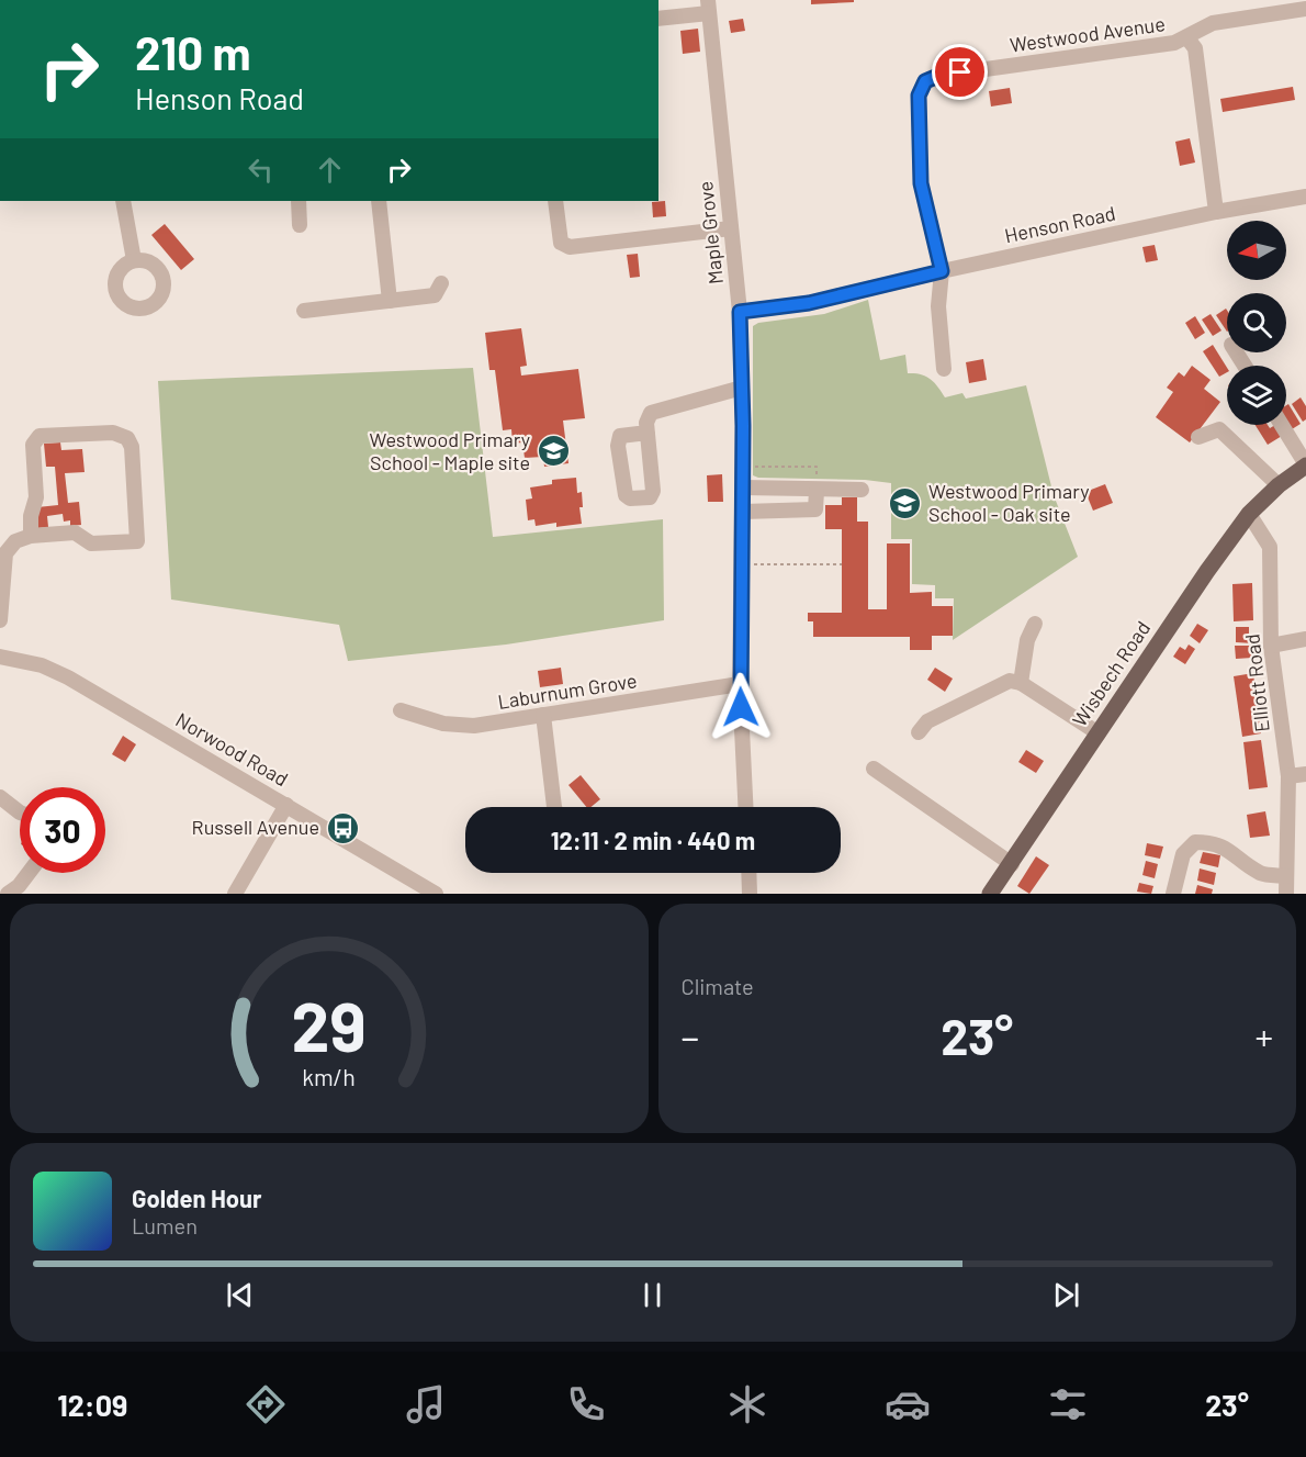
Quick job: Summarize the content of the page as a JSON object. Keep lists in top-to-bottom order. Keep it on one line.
{"streets":{"main road":["Wisbech Road"],"street":["Westwood Avenue","Henson Road","Maple Grove","Elliott Road","Laburnum Grove","Norwood Road"]},"crossings":[["Westwood Avenue","Henson Road"],["Henson Road","Maple Grove"],["Maple Grove","Laburnum Grove"],["Wisbech Road","Elliott Road"]],"places":{"school or university":["Westwood Primary School - Maple site","Westwood Primary School - Oak site"],"bus stop":["Russell Avenue"]},"north":"left","page":{"turn":["210 m","Henson Road"],"limit":"30","trip":"12:11 · 2 min · 440 m","tile":"Climate","heat":["−","23°","+"],"song":["Golden Hour","Lumen"],"tabs":["12:09","23°"],"gauge":["29","km/h"]}}
